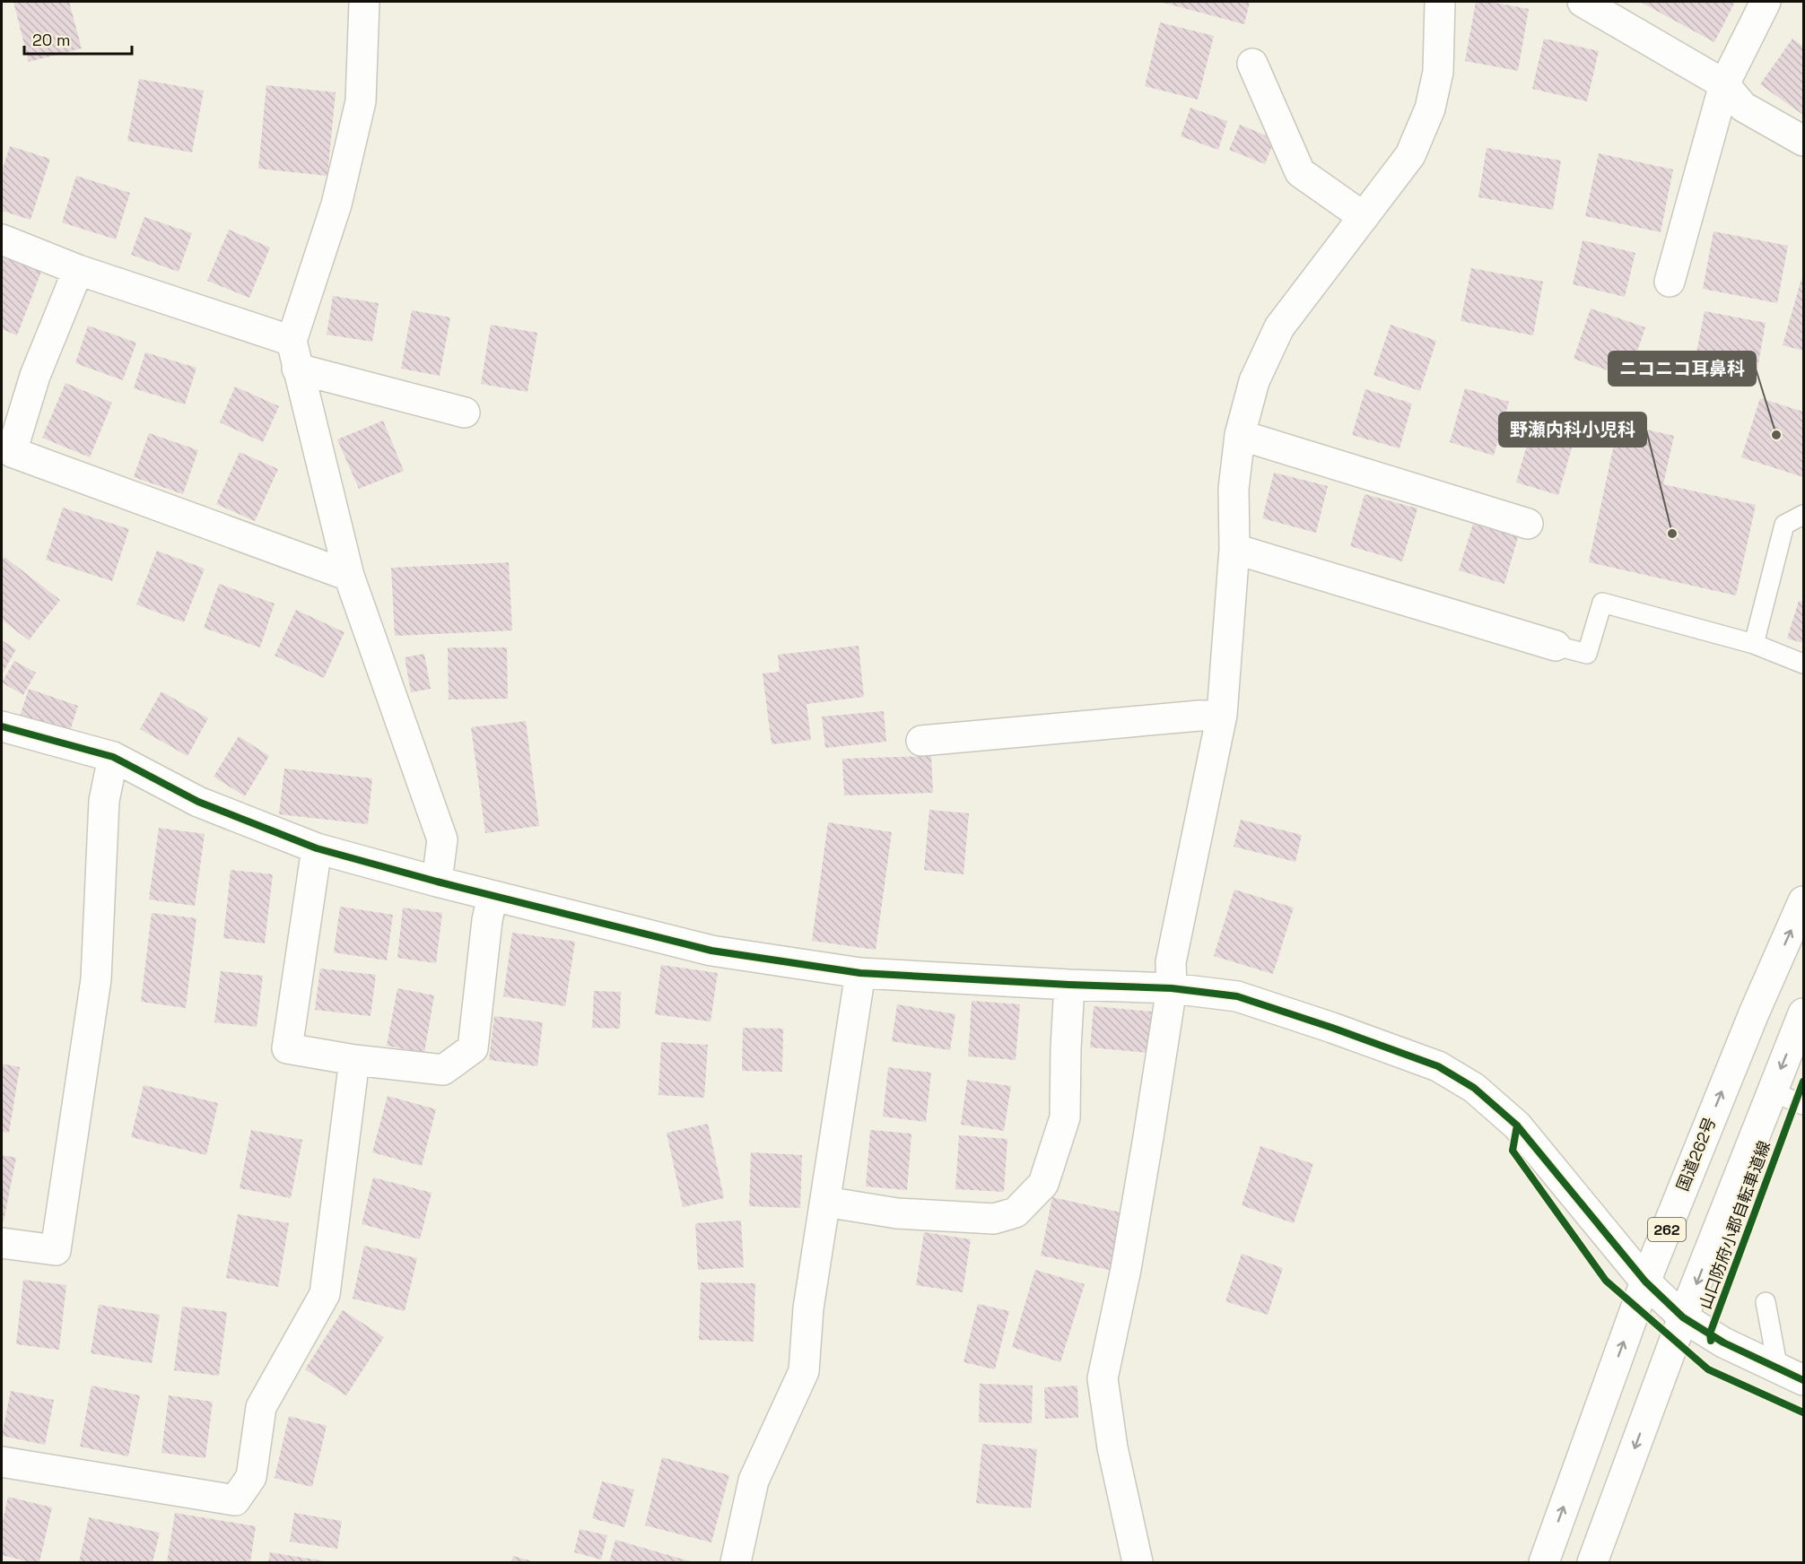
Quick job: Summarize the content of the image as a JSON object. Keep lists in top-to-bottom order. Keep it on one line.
{"streets":{"main road":["国道262号","262"],"cycle path":["山口防府小郡自転車道線"]},"places":["ニコニコ耳鼻科","野瀬内科小児科"],"scale_bar":"20 m"}
